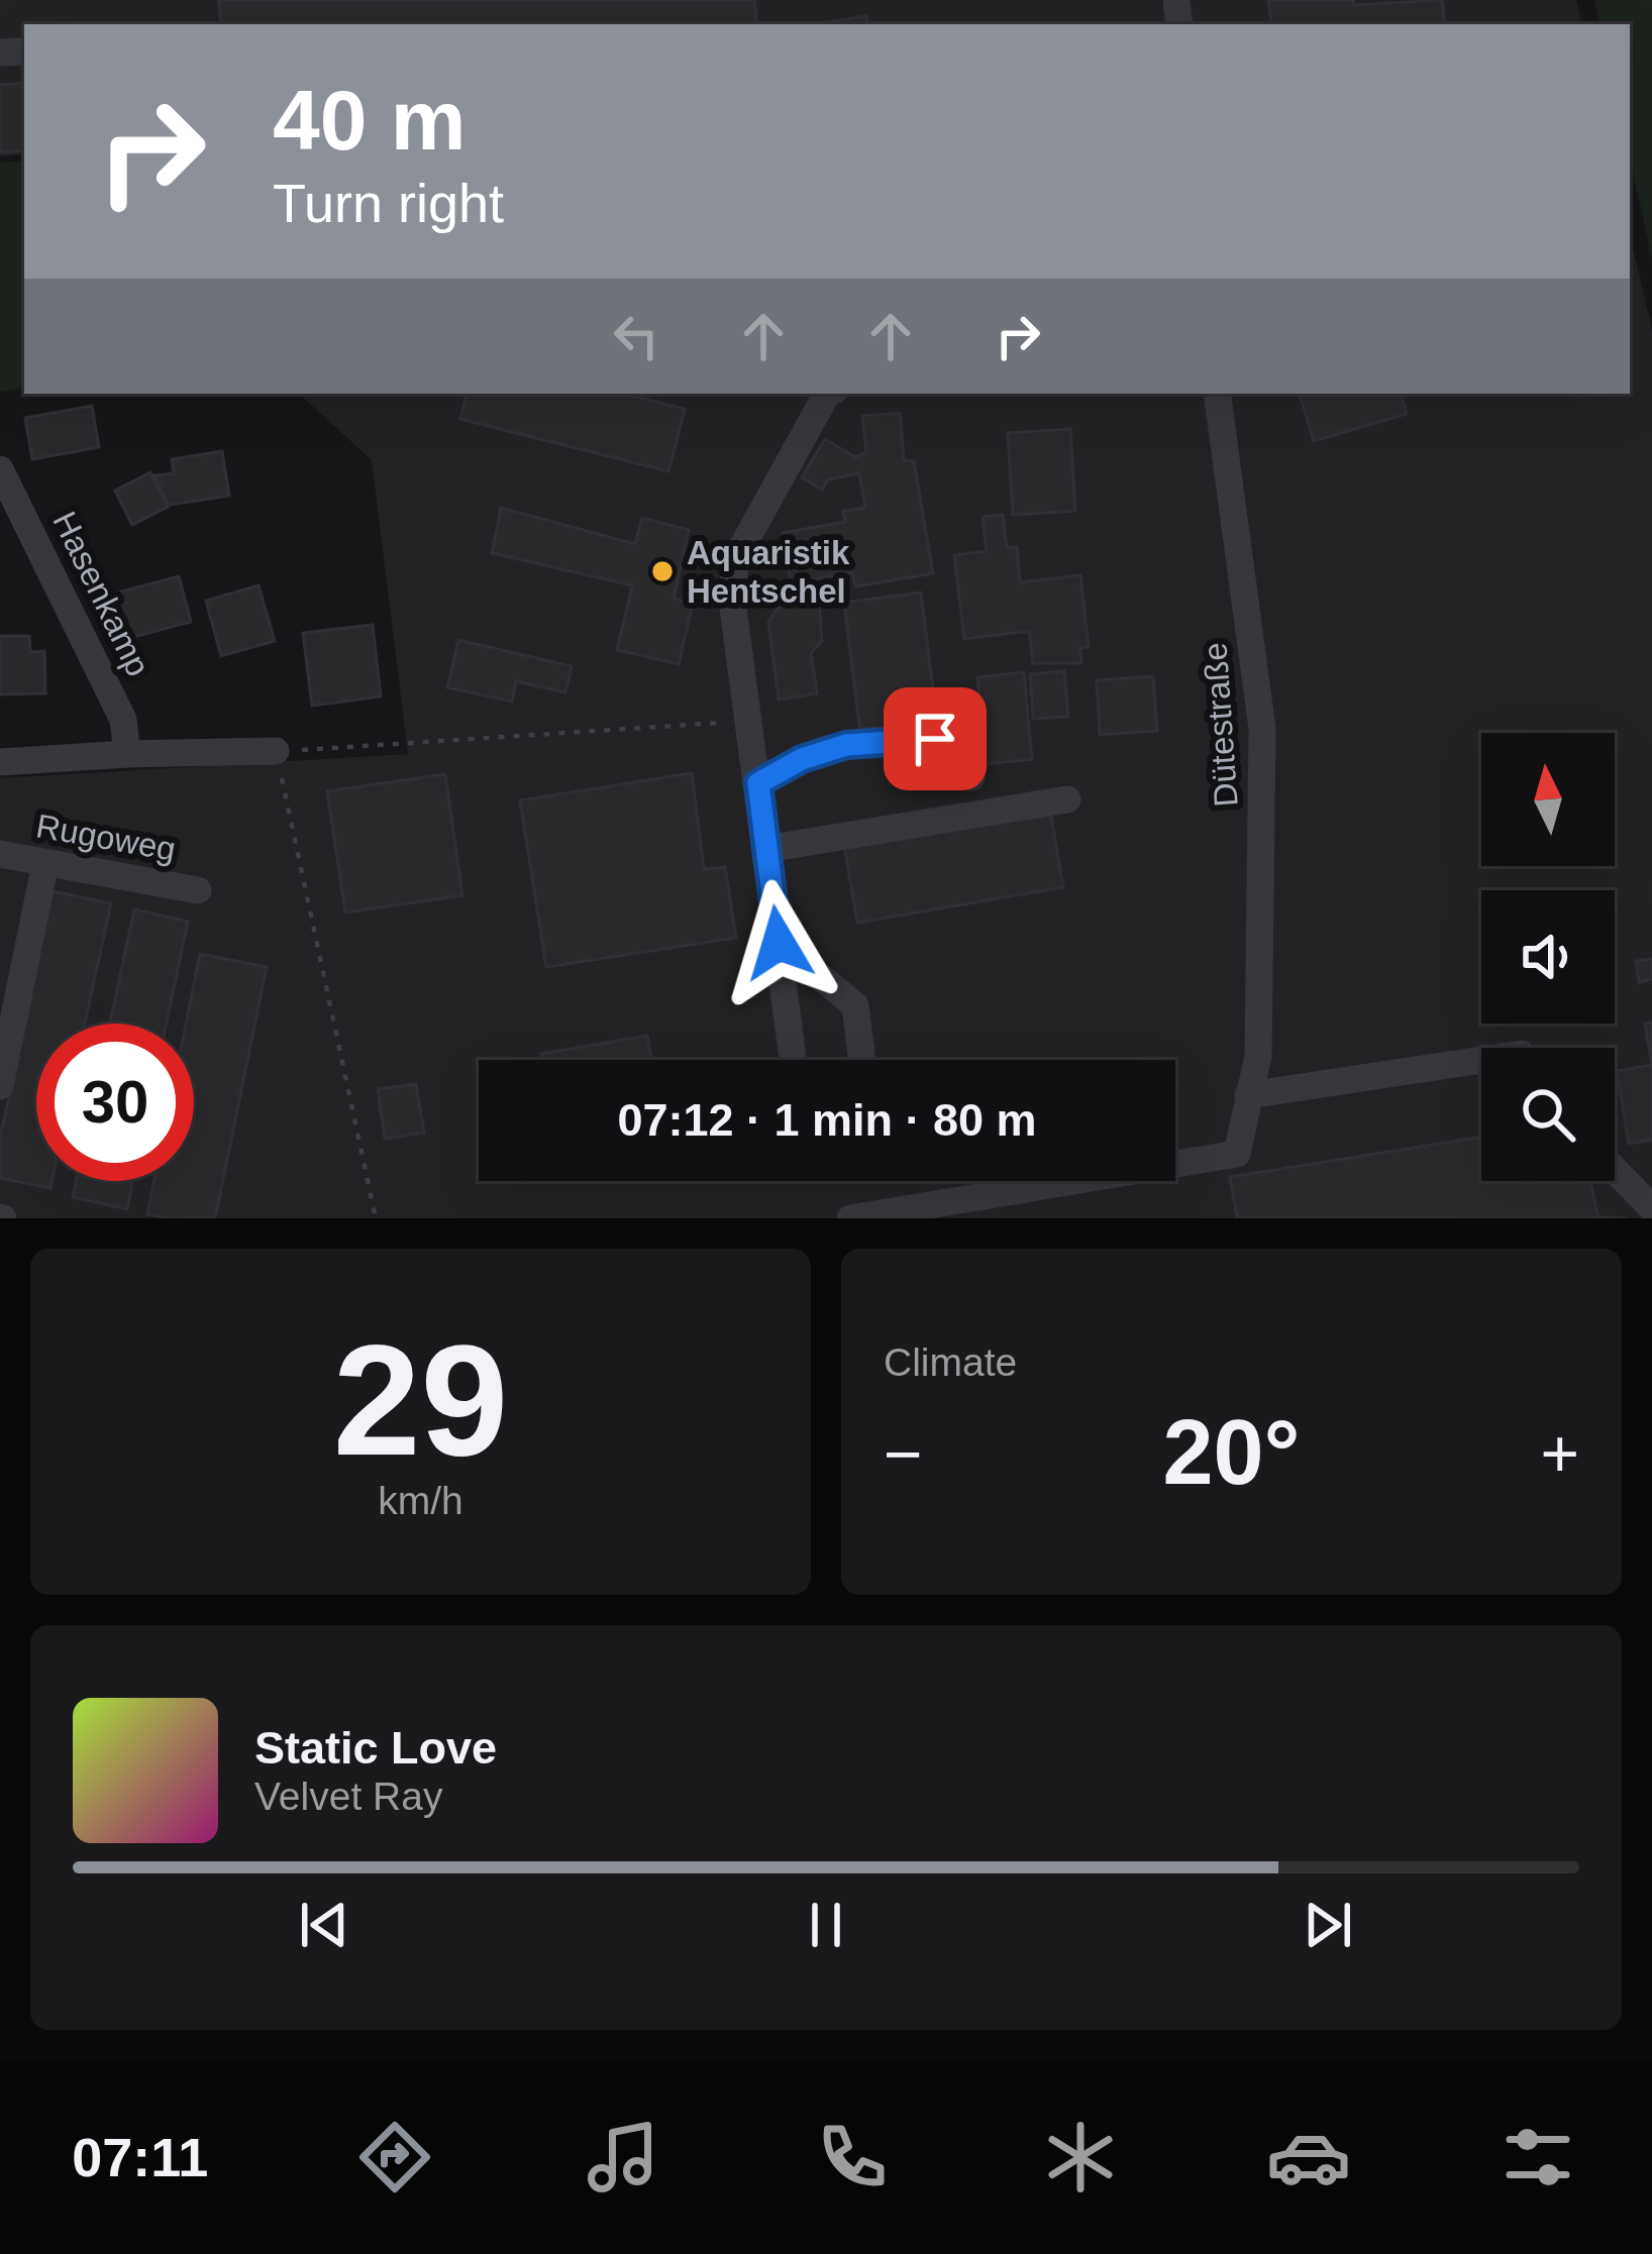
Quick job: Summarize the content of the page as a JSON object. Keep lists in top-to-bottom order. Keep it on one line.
{"streets":{"street":["Hasenkamp","Dütestraße","Rugoweg"]},"places":["Aquaristik Hentschel"],"north":"top","page":{"turn":["40 m","Turn right"],"limit":"30","trip":"07:12 · 1 min · 80 m","tile":[["29","km/h"],"Climate"],"heat":["−","20°","+"],"song":["Static Love","Velvet Ray"],"tabs":"07:11"}}
